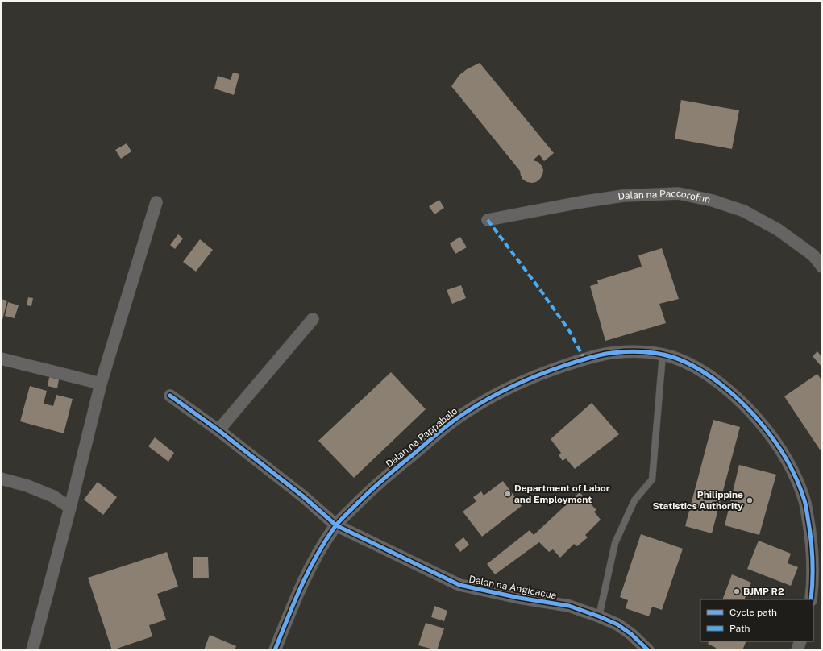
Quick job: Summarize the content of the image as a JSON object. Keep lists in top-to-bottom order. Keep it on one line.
{"streets":{"street":["Dalan na Paccorofun","Dalan na Pappabalo","Dalan na Angicacua"]},"crossings":[["Dalan na Pappabalo","Dalan na Angicacua"]],"places":["Department of Labor and Employment","Philippine Statistics Authority","BJMP R2"],"legend":["Cycle path","Path"]}
